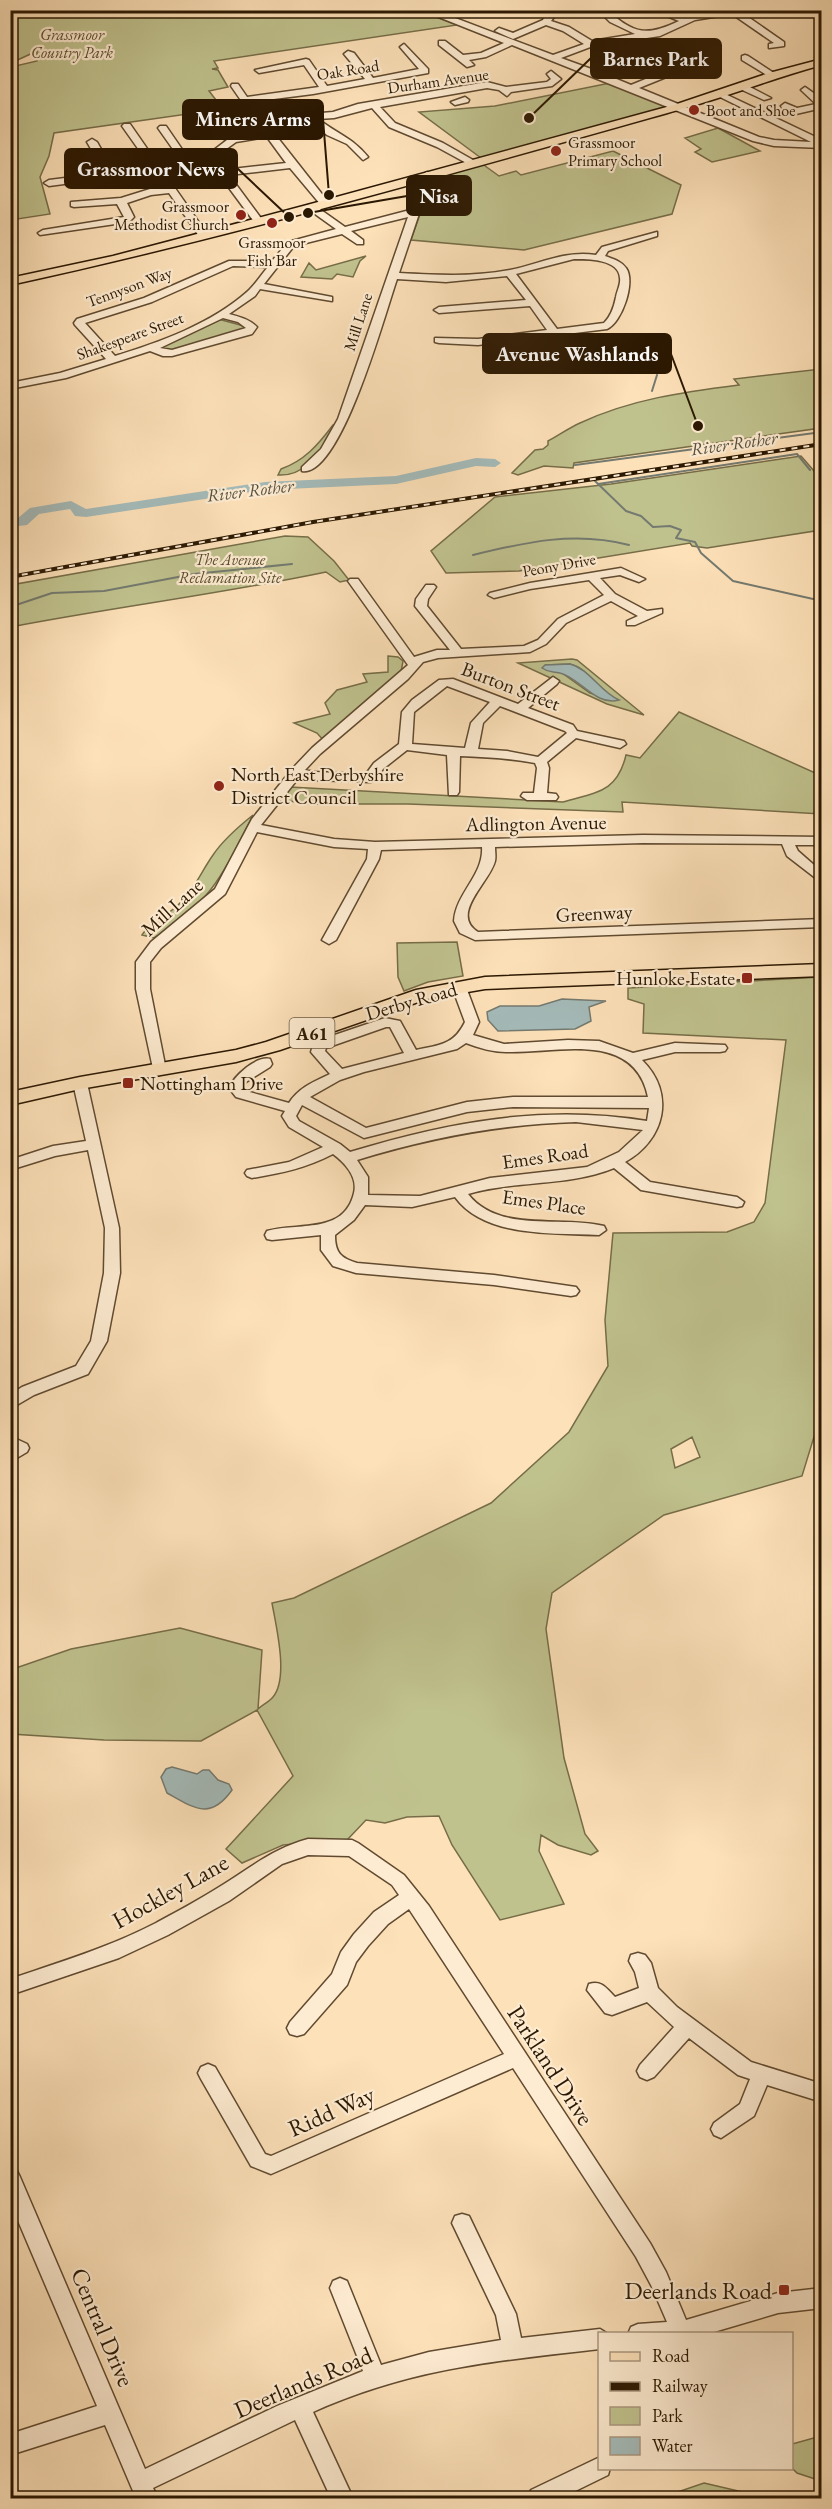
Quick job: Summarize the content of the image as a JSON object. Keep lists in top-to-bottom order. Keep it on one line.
{"streets":{"highway":["Derby Road","A61"],"street":["Oak Road","Durham Avenue","Tennyson Way","Mill Lane","Shakespeare Street","Peony Drive","Burton Street","Adlington Avenue","Greenway","Emes Road","Emes Place","Hockley Lane","Parkland Drive","Ridd Way","Central Drive","Deerlands Road"]},"crossings":[["Tennyson Way","Shakespeare Street"],["Mill Lane","Shakespeare Street"],["Mill Lane","Adlington Avenue"],["Mill Lane","Derby Road"],["Adlington Avenue","Greenway"],["Emes Road","Emes Place"],["Hockley Lane","Parkland Drive"],["Parkland Drive","Ridd Way"],["Central Drive","Deerlands Road"]],"water":["River Rother"],"parks":["Grassmoor Country Park","The Avenue Reclamation Site"],"places":{"other":["Boot and Shoe","Barnes Park","Grassmoor Primary School","Miners Arms","Nisa","Grassmoor Methodist Church","Grassmoor News","Grassmoor Fish Bar","Avenue Washlands","North East Derbyshire District Council"],"transit":["Hunloke Estate","Nottingham Drive","Deerlands Road"]},"legend":["Road","Railway","Park","Water"]}
